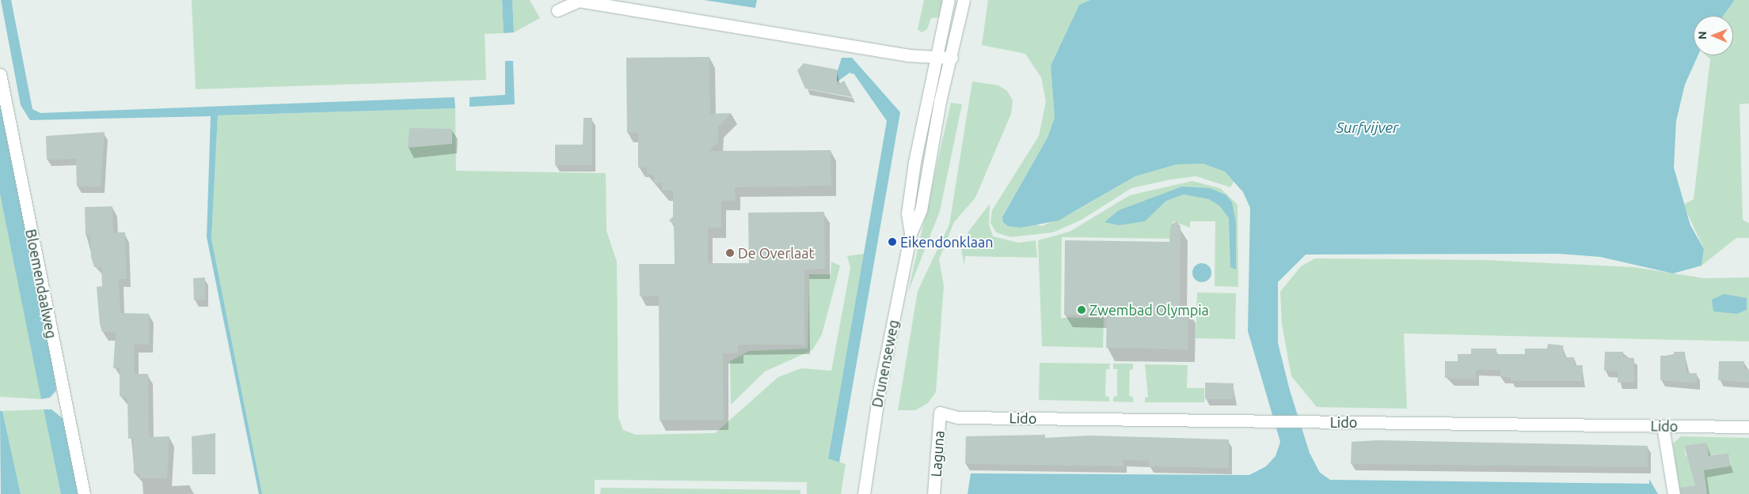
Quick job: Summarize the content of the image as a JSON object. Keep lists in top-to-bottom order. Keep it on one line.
{"streets":{"street":["Bloemendaalweg","Drunenseweg","Lido","Laguna"]},"crossings":[["Lido","Laguna"]],"water":["Surfvijver"],"places":["Eikendonklaan","De Overlaat","Zwembad Olympia"],"north":"left"}
